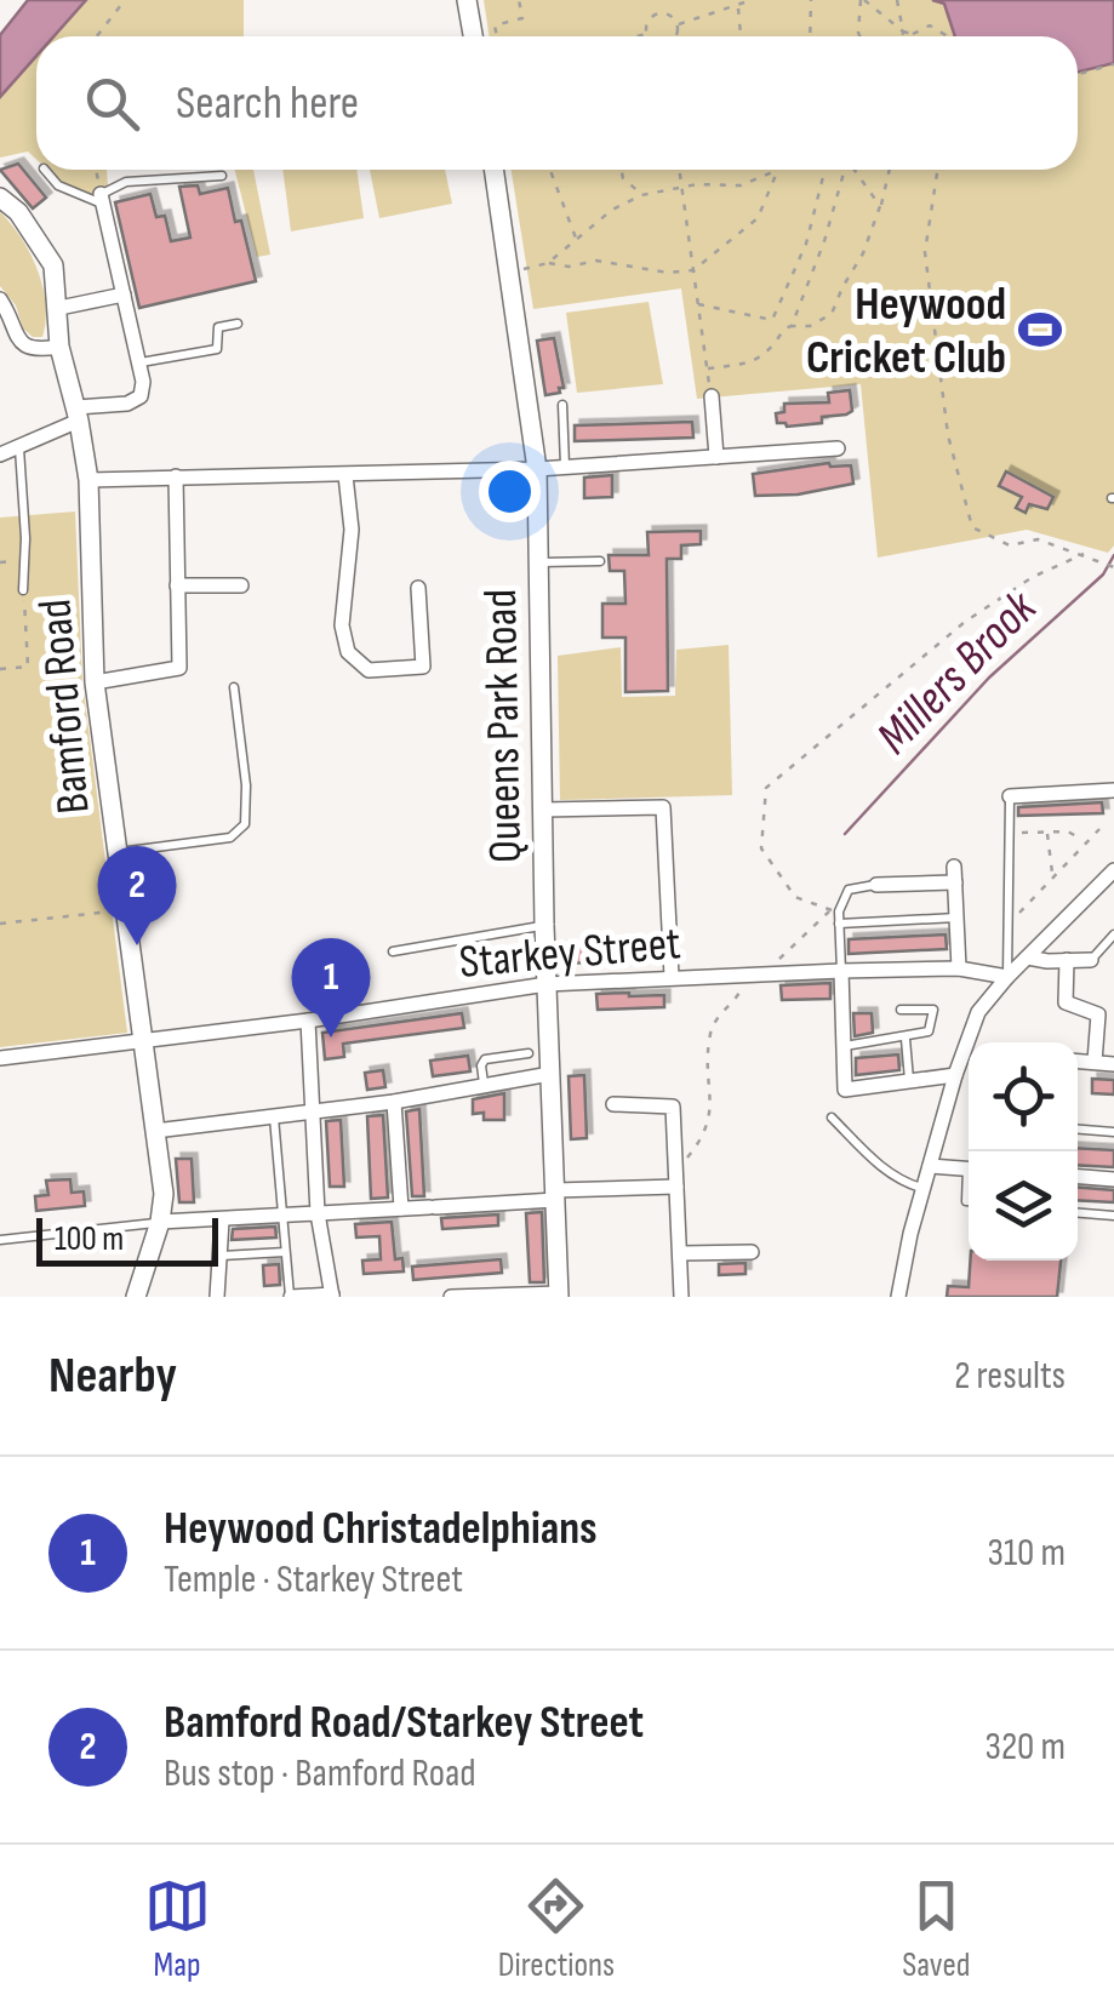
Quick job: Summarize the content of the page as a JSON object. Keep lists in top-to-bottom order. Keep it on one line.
{"streets":{"street":["Bamford Road","Queens Park Road","Starkey Street"]},"crossings":[["Bamford Road","Starkey Street"],["Queens Park Road","Starkey Street"]],"water":["Millers Brook"],"places":{"sports":["Heywood Cricket Club"]},"scale_bar":"100 m","page":{"search":"Search here","pins":["2","1"],"scale":"100 m","heading":["Nearby","2 results"],"list":[{"mark":"1","name":"Heywood Christadelphians","note":"Temple · Starkey Street","value":"310 m"},{"mark":"2","name":"Bamford Road/Starkey Street","note":"Bus stop · Bamford Road","value":"320 m"}],"nav":["Map","Directions","Saved"]}}
